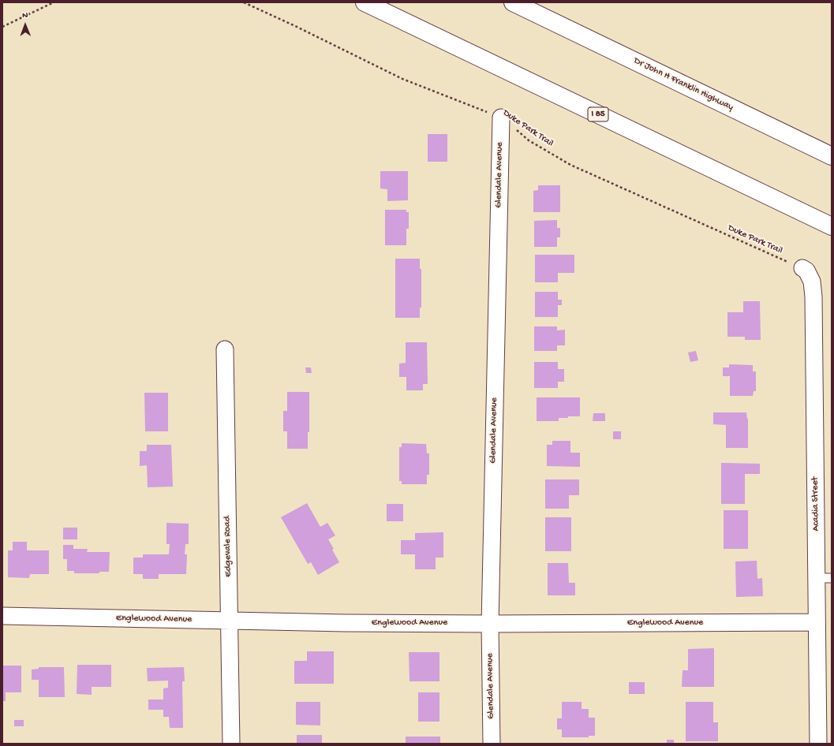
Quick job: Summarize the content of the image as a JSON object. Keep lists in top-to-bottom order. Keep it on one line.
{"streets":{"highway":["Dr John H Franklin Highway","I 85"],"street":["Glendale Avenue","Acadia Street","Edgevale Road","Englewood Avenue"],"path":["Duke Park Trail"]},"crossings":[["Duke Park Trail","Glendale Avenue"],["Duke Park Trail","Acadia Street"],["Glendale Avenue","Englewood Avenue"],["Acadia Street","Englewood Avenue"],["Edgevale Road","Englewood Avenue"]],"north":"top"}
